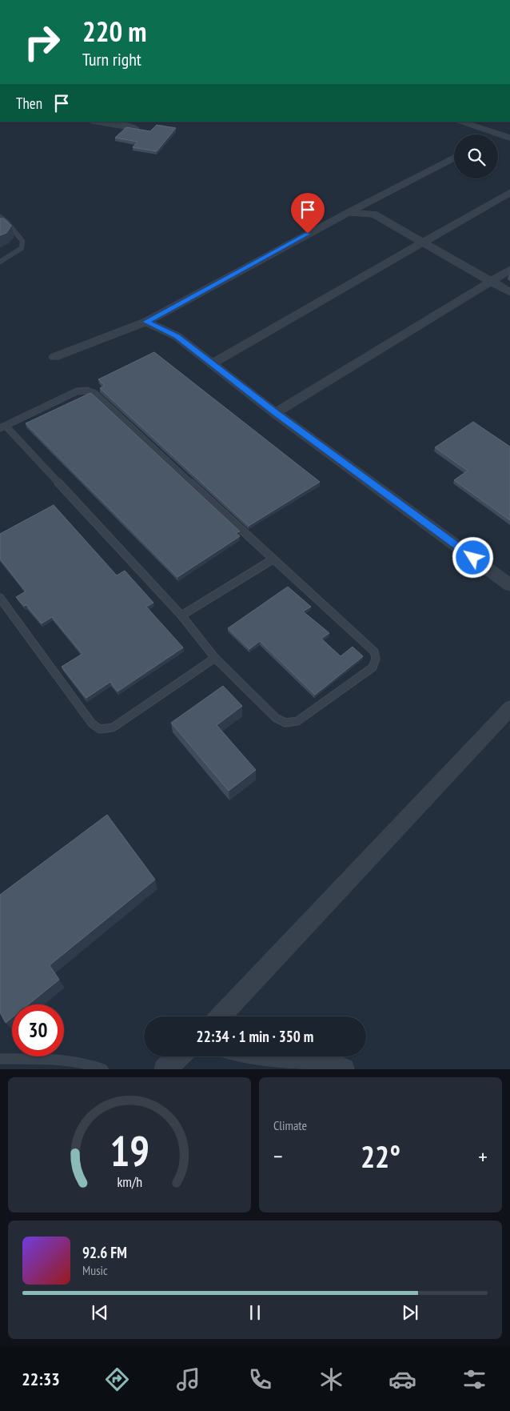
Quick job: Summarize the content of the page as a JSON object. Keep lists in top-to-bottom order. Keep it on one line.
{"page":{"turn":["220 m","Turn right"],"then":"Then","limit":"30","trip":"22:34 · 1 min · 350 m","tile":"Climate","heat":["−","22°","+"],"song":["92.6 FM","Music"],"tabs":"22:33","gauge":["19","km/h"]}}
